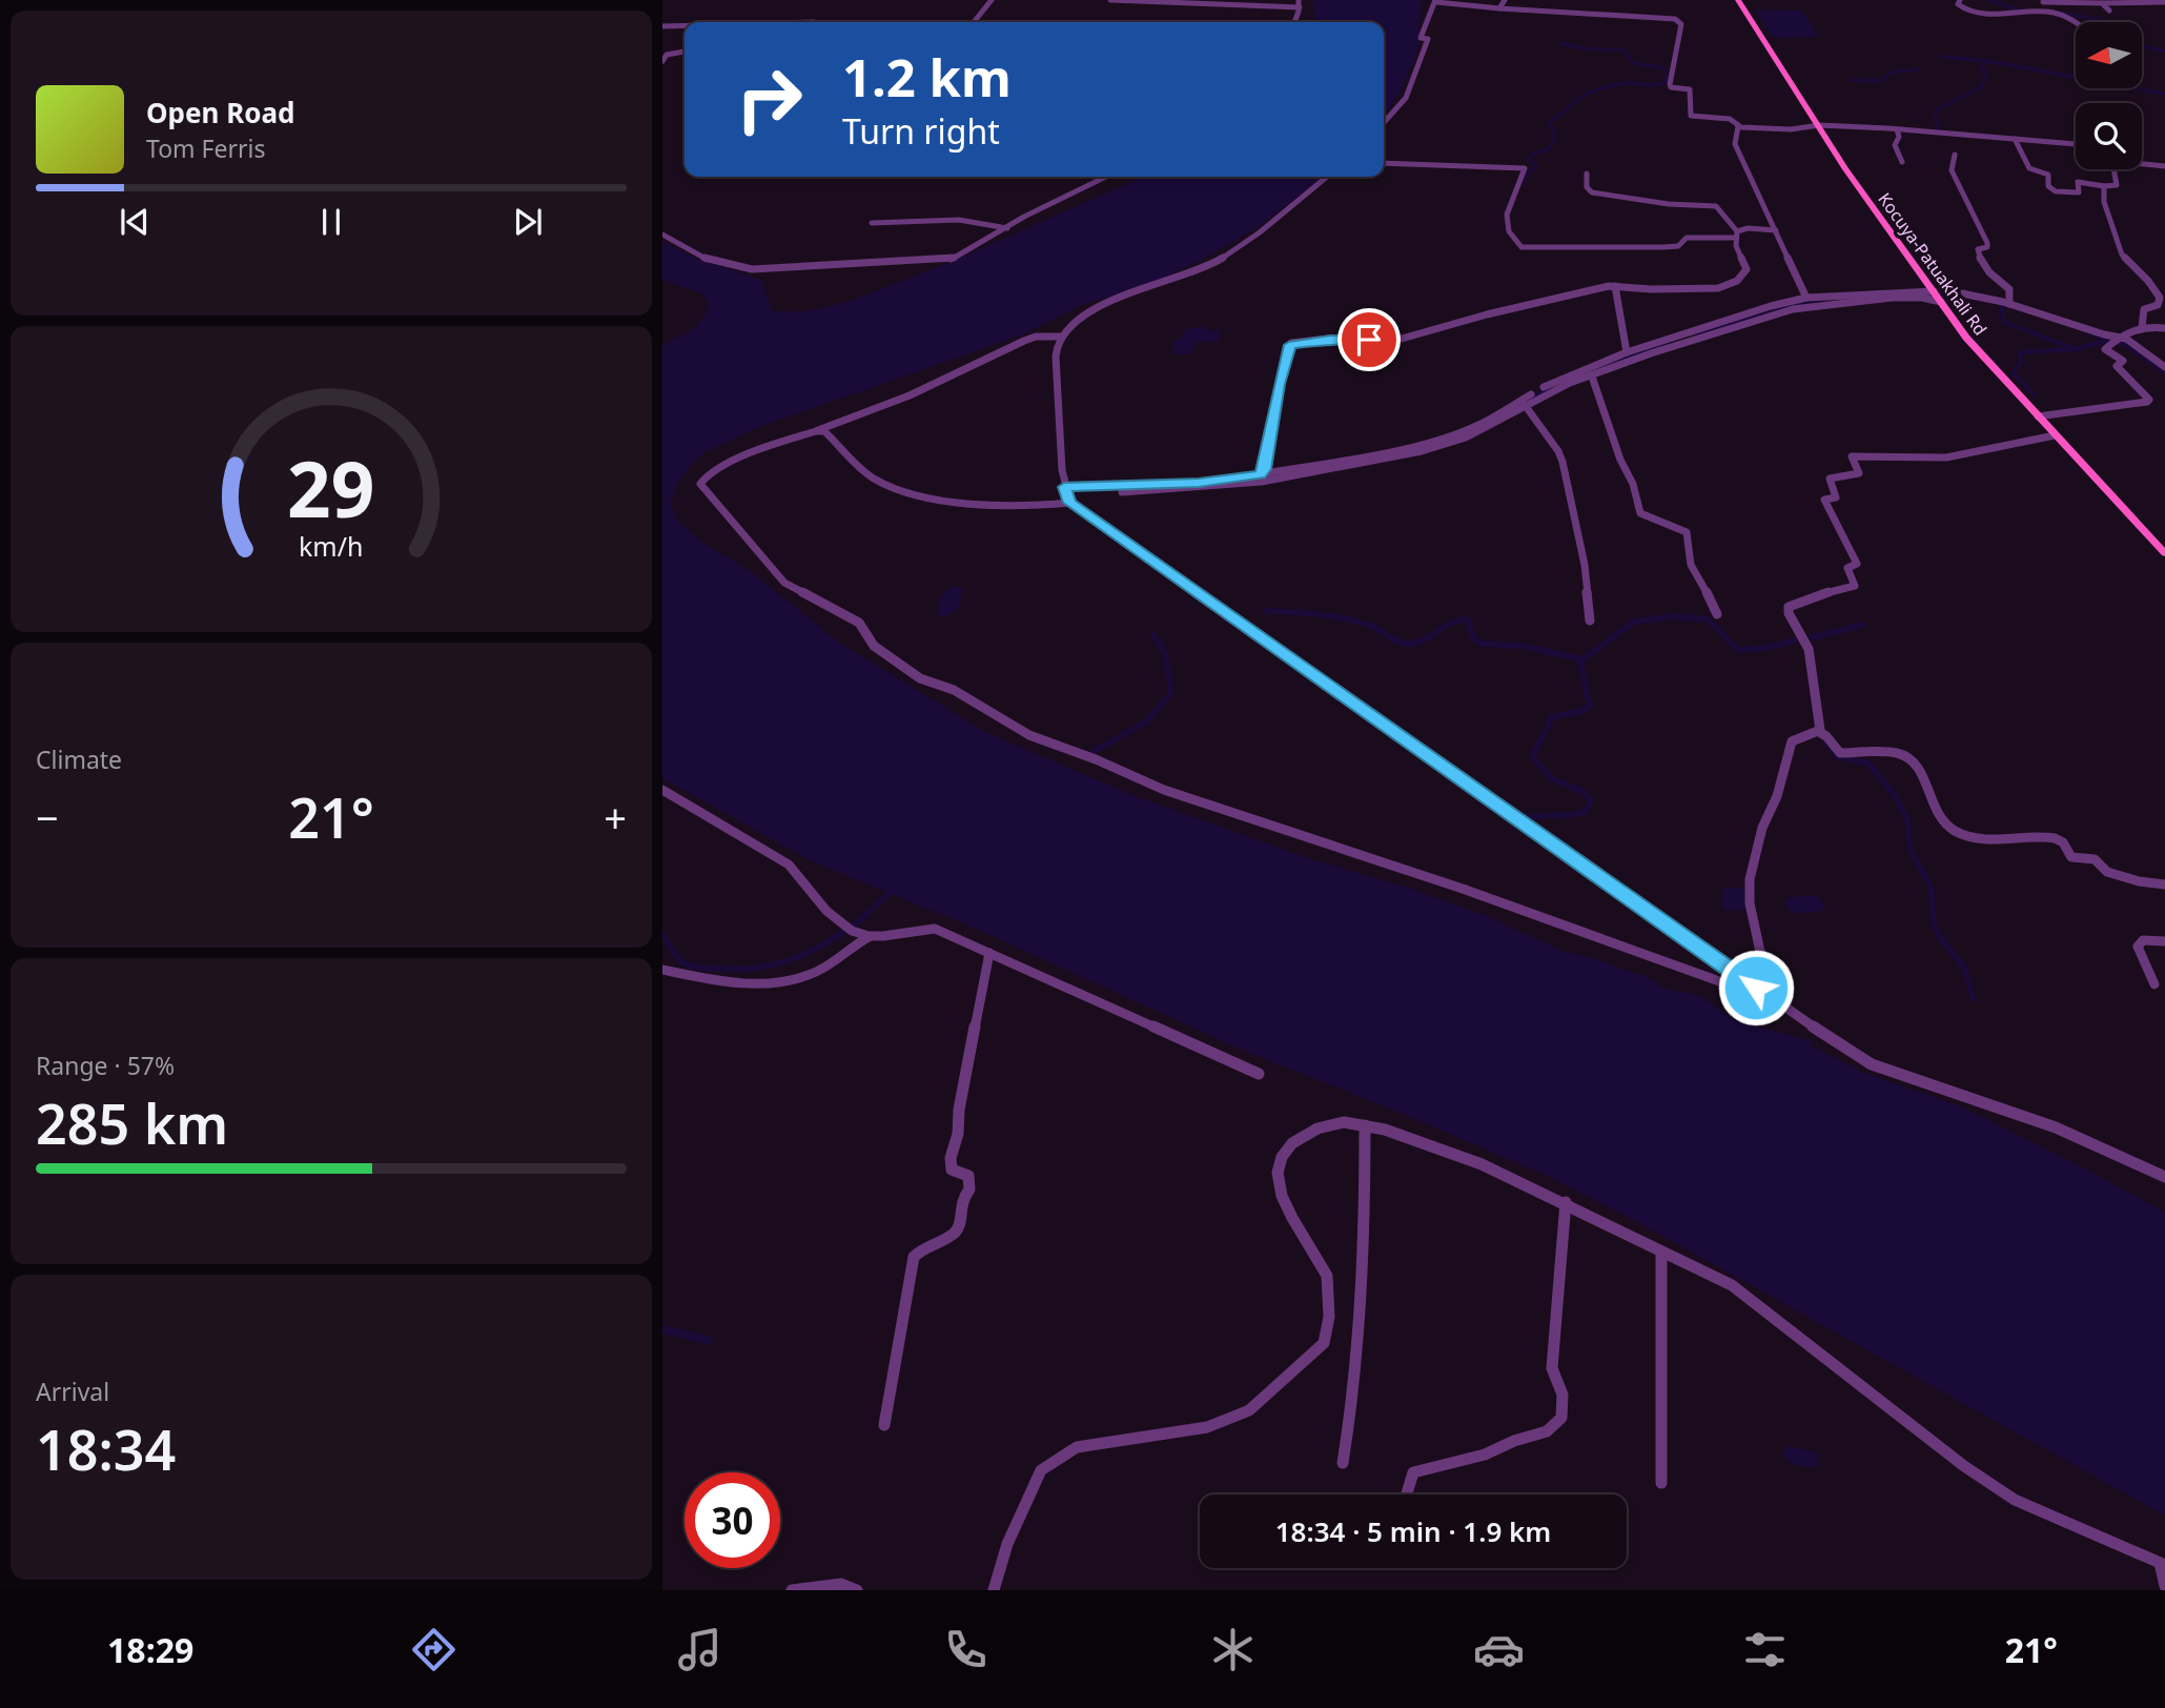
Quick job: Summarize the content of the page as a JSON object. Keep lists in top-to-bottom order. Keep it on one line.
{"streets":{"main road":["Kocuya-Patuakhali Rd"]},"north":"left","page":{"turn":["1.2 km","Turn right"],"song":["Open Road","Tom Ferris"],"tile":["Climate",["Range · 57%","285 km"],["Arrival","18:34"]],"heat":["−","21°","+"],"limit":"30","trip":"18:34 · 5 min · 1.9 km","tabs":["18:29","21°"],"gauge":["29","km/h"]}}
